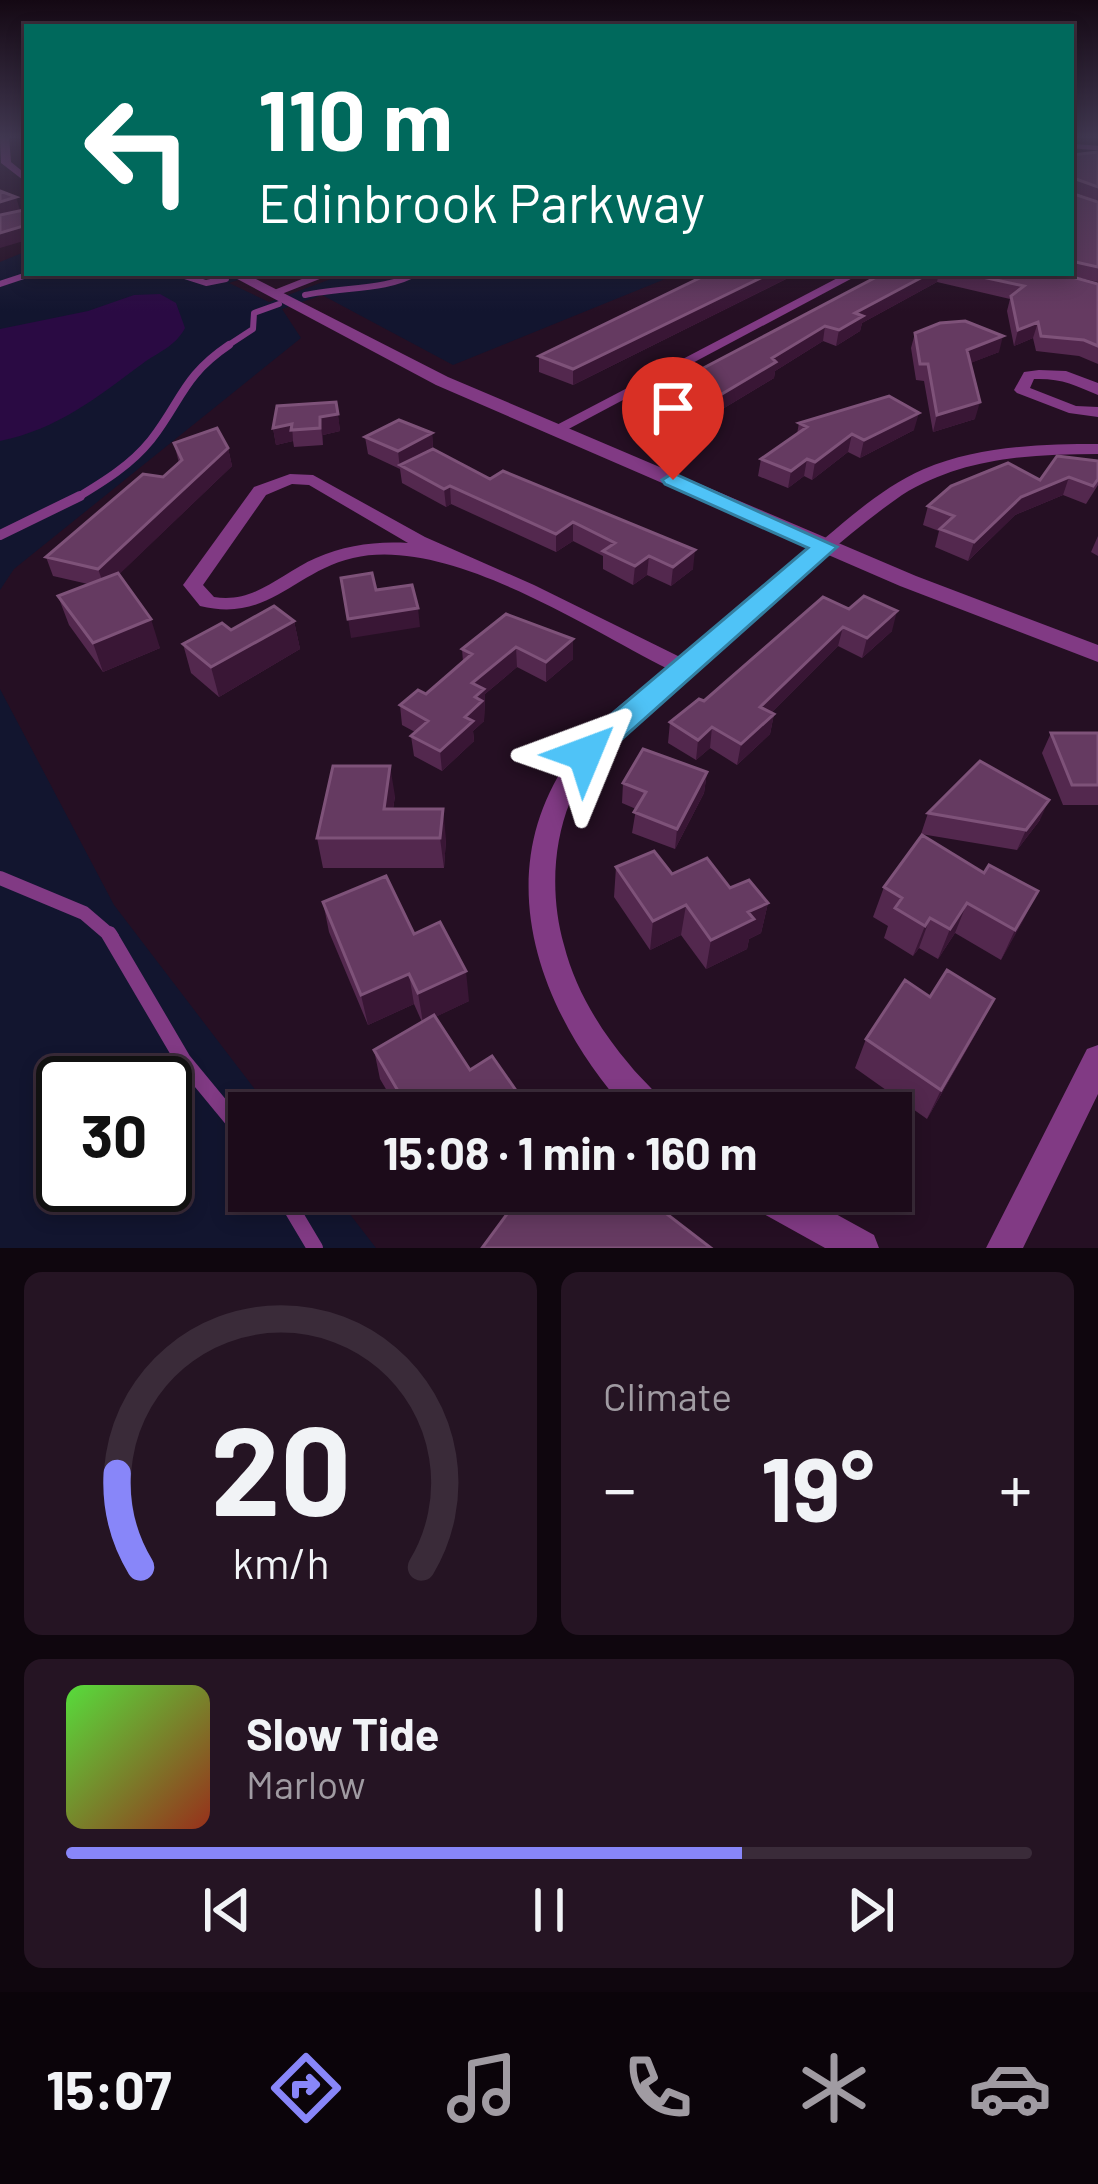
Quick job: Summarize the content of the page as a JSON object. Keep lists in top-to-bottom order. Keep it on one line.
{"page":{"turn":["110 m","Edinbrook Parkway"],"limit":"30","trip":"15:08 · 1 min · 160 m","tile":"Climate","heat":["−","19°","+"],"song":["Slow Tide","Marlow"],"tabs":"15:07","gauge":["20","km/h"]}}
